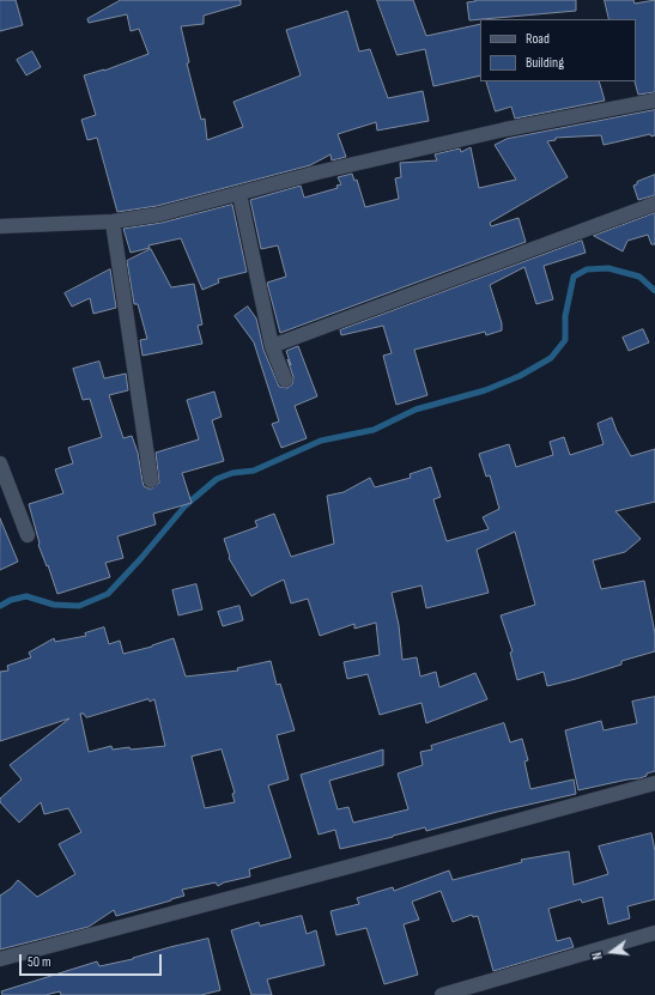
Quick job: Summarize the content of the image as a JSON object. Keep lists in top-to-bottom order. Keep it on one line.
{"legend":["Road","Building"],"scale_bar":"50 m","north":"left"}
